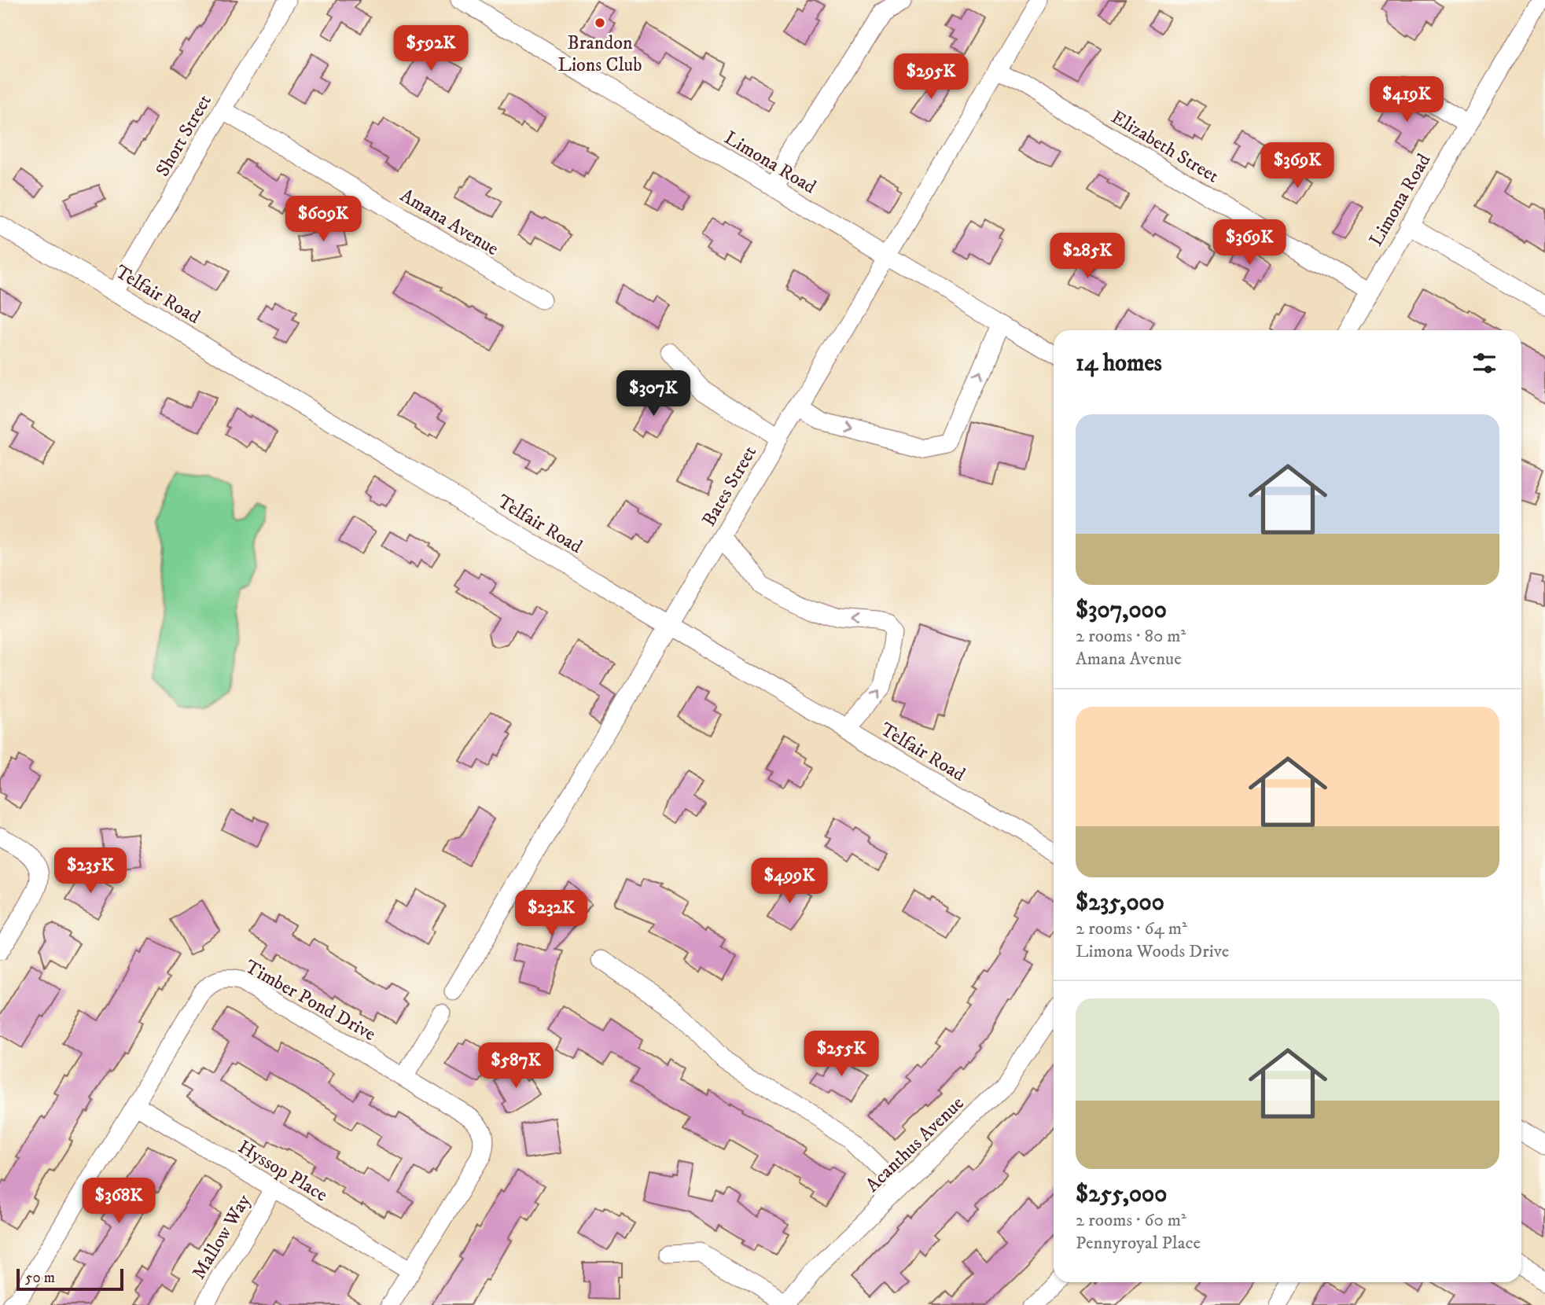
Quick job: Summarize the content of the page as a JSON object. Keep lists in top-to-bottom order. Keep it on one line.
{"streets":{"street":["Short Street","Elizabeth Street","Limona Road","Amana Avenue","Telfair Road","Bates Street","Timber Pond Drive","Acanthus Avenue","Hyssop Place","Mallow Way"]},"crossings":[["Short Street","Amana Avenue"],["Short Street","Telfair Road"],["Elizabeth Street","Limona Road"],["Elizabeth Street","Bates Street"],["Limona Road","Bates Street"],["Telfair Road","Bates Street"],["Timber Pond Drive","Hyssop Place"],["Hyssop Place","Mallow Way"]],"places":["Brandon Lions Club"],"scale_bar":"50 m","page":{"price":["$592K","$295K","$419K","$369K","$609K","$369K","$285K","$307K","$235K","$499K","$232K","$255K","$587K","$368K"],"heading":"14 homes","list":[{"name":"$307,000","note":"2 rooms · 80 m² · Amana Avenue"},{"name":"$235,000","note":"2 rooms · 64 m² · Limona Woods Drive"},{"name":"$255,000","note":"2 rooms · 60 m² · Pennyroyal Place"}],"scale":"50 m"}}
